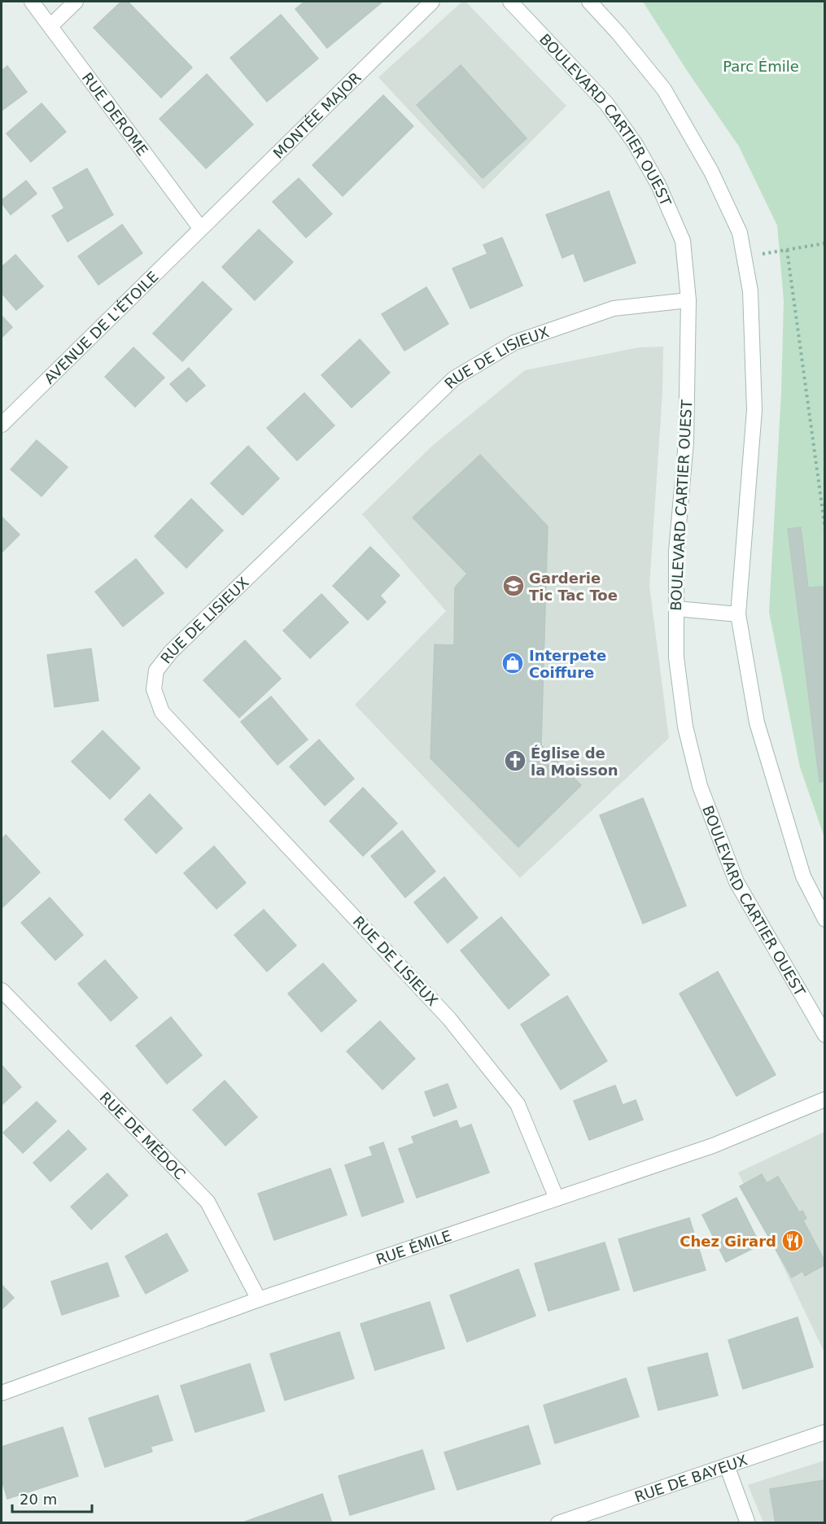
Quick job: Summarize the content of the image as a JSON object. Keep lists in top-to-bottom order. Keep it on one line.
{"streets":{"street":["MONTÉE MAJOR","RUE DEROME","BOULEVARD CARTIER OUEST","AVENUE DE L'ÉTOILE","RUE DE LISIEUX","RUE DE MÉDOC","RUE ÉMILE","RUE DE BAYEUX"]},"crossings":[["MONTÉE MAJOR","RUE DEROME"],["MONTÉE MAJOR","AVENUE DE L'ÉTOILE"],["RUE DEROME","AVENUE DE L'ÉTOILE"],["BOULEVARD CARTIER OUEST","RUE DE LISIEUX"],["RUE DE LISIEUX","RUE ÉMILE"],["RUE DE MÉDOC","RUE ÉMILE"]],"parks":["Parc Émile"],"places":{"school or university":["Garderie Tic Tac Toe"],"shop":["Interpete Coiffure"],"church":["Église de la Moisson"],"restaurant":["Chez Girard"]},"scale_bar":"20 m"}
